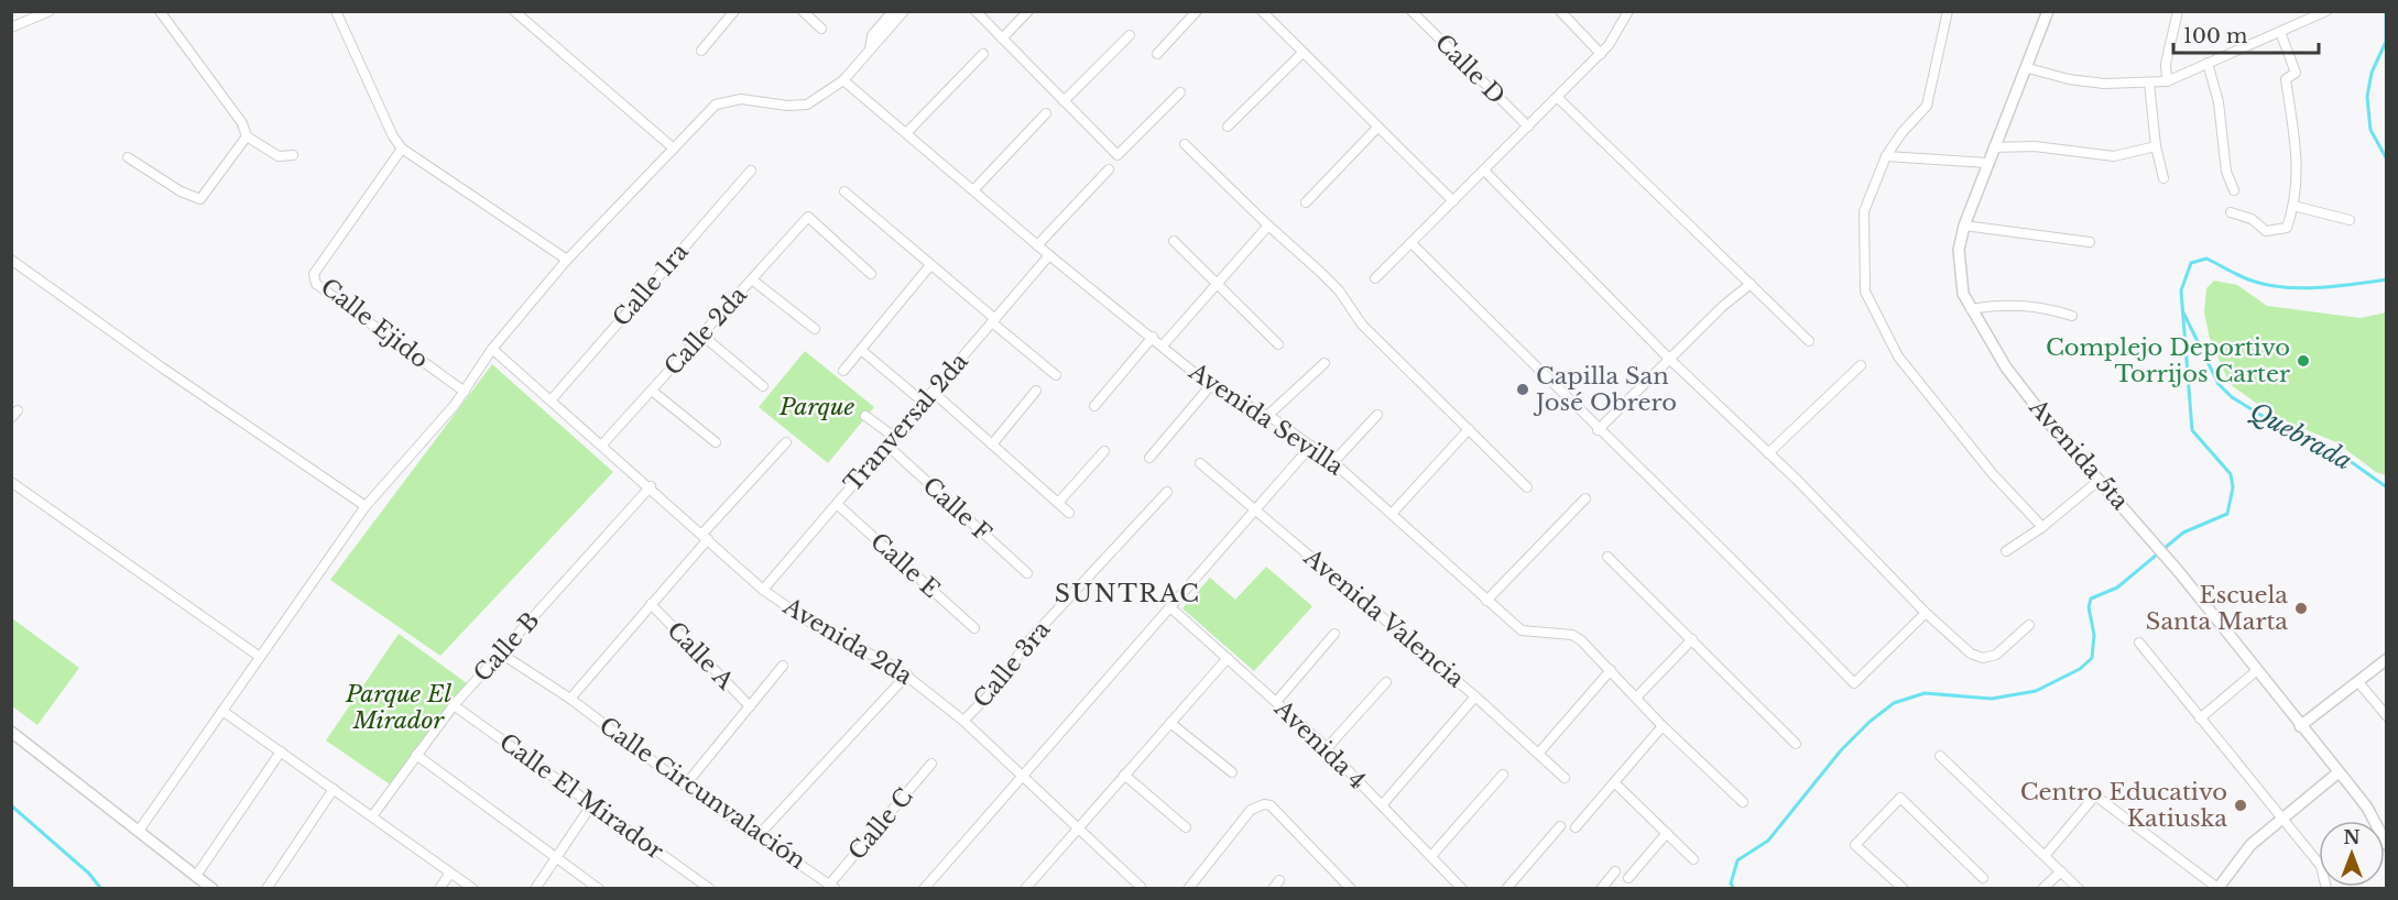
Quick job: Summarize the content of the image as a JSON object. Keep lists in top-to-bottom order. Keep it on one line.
{"streets":{"street":["Calle D","Calle 1ra","Calle Ejido","Calle 2da","Avenida Sevilla","Tranversal 2da","Avenida 5ta","Calle F","Calle E","Avenida Valencia","Avenida 2da","Calle B","Calle A","Calle 3ra","Avenida 4","Calle Circunvalación","Calle El Mirador","Calle C"]},"crossings":[["Calle 1ra","Avenida 2da"],["Calle 2da","Avenida 2da"],["Avenida Sevilla","Tranversal 2da"],["Tranversal 2da","Calle F"],["Tranversal 2da","Calle E"],["Tranversal 2da","Avenida 2da"],["Avenida 2da","Calle B"],["Avenida 2da","Calle 3ra"],["Calle B","Calle Circunvalación"],["Calle B","Calle El Mirador"],["Calle Circunvalación","Calle C"]],"districts":["SUNTRAC"],"water":["Quebrada"],"parks":["Parque","Parque El Mirador"],"places":["Complejo Deportivo Torrijos Carter","Capilla San José Obrero","Escuela Santa Marta","Centro Educativo Katiuska"],"scale_bar":"100 m","north":"top"}
